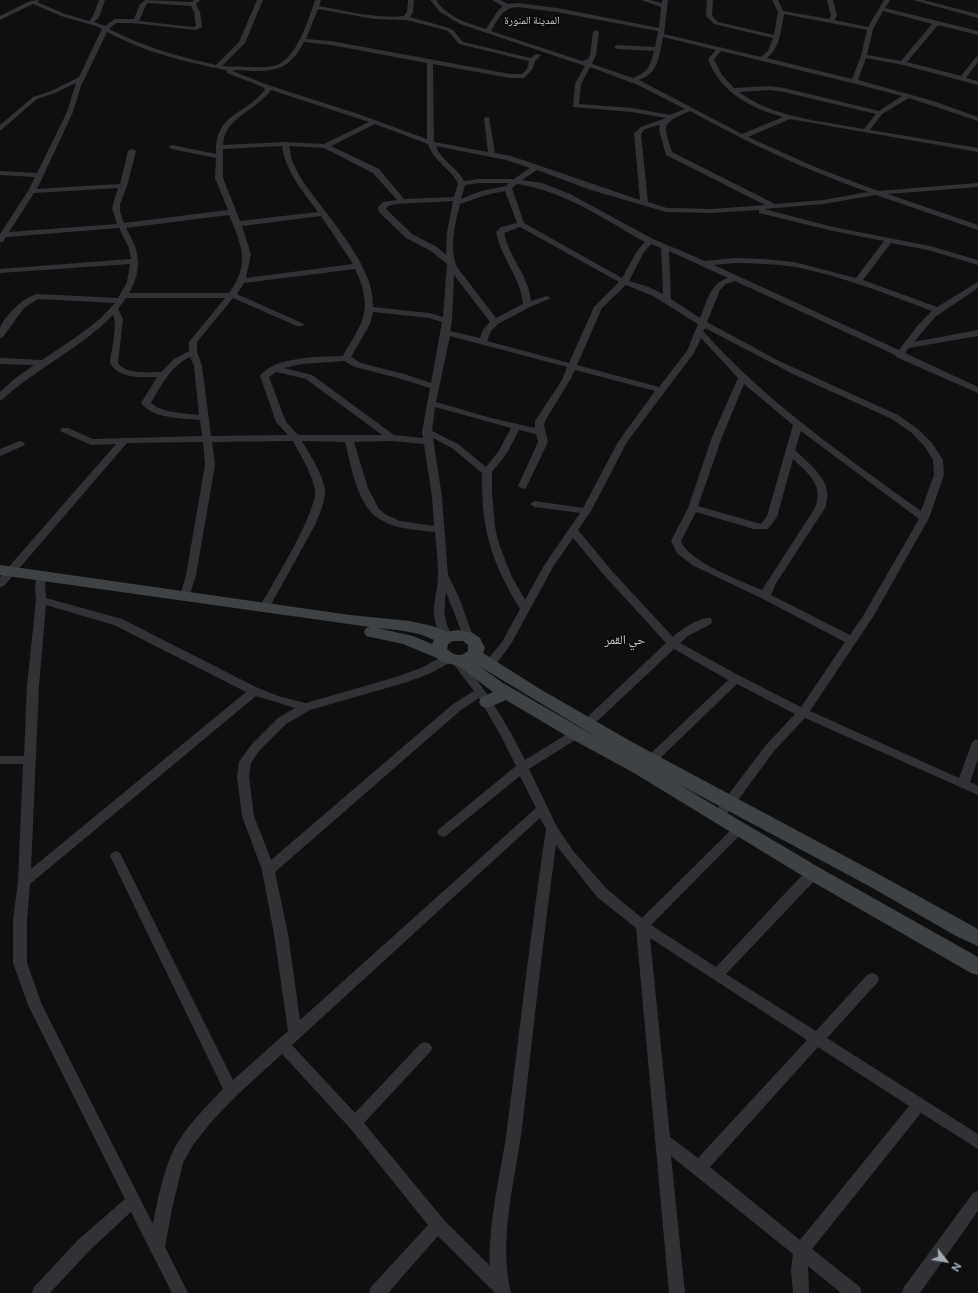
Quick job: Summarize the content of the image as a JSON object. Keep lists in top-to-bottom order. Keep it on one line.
{"districts":["المدينة المنورة","حي القمر"],"north":"bottom right"}
